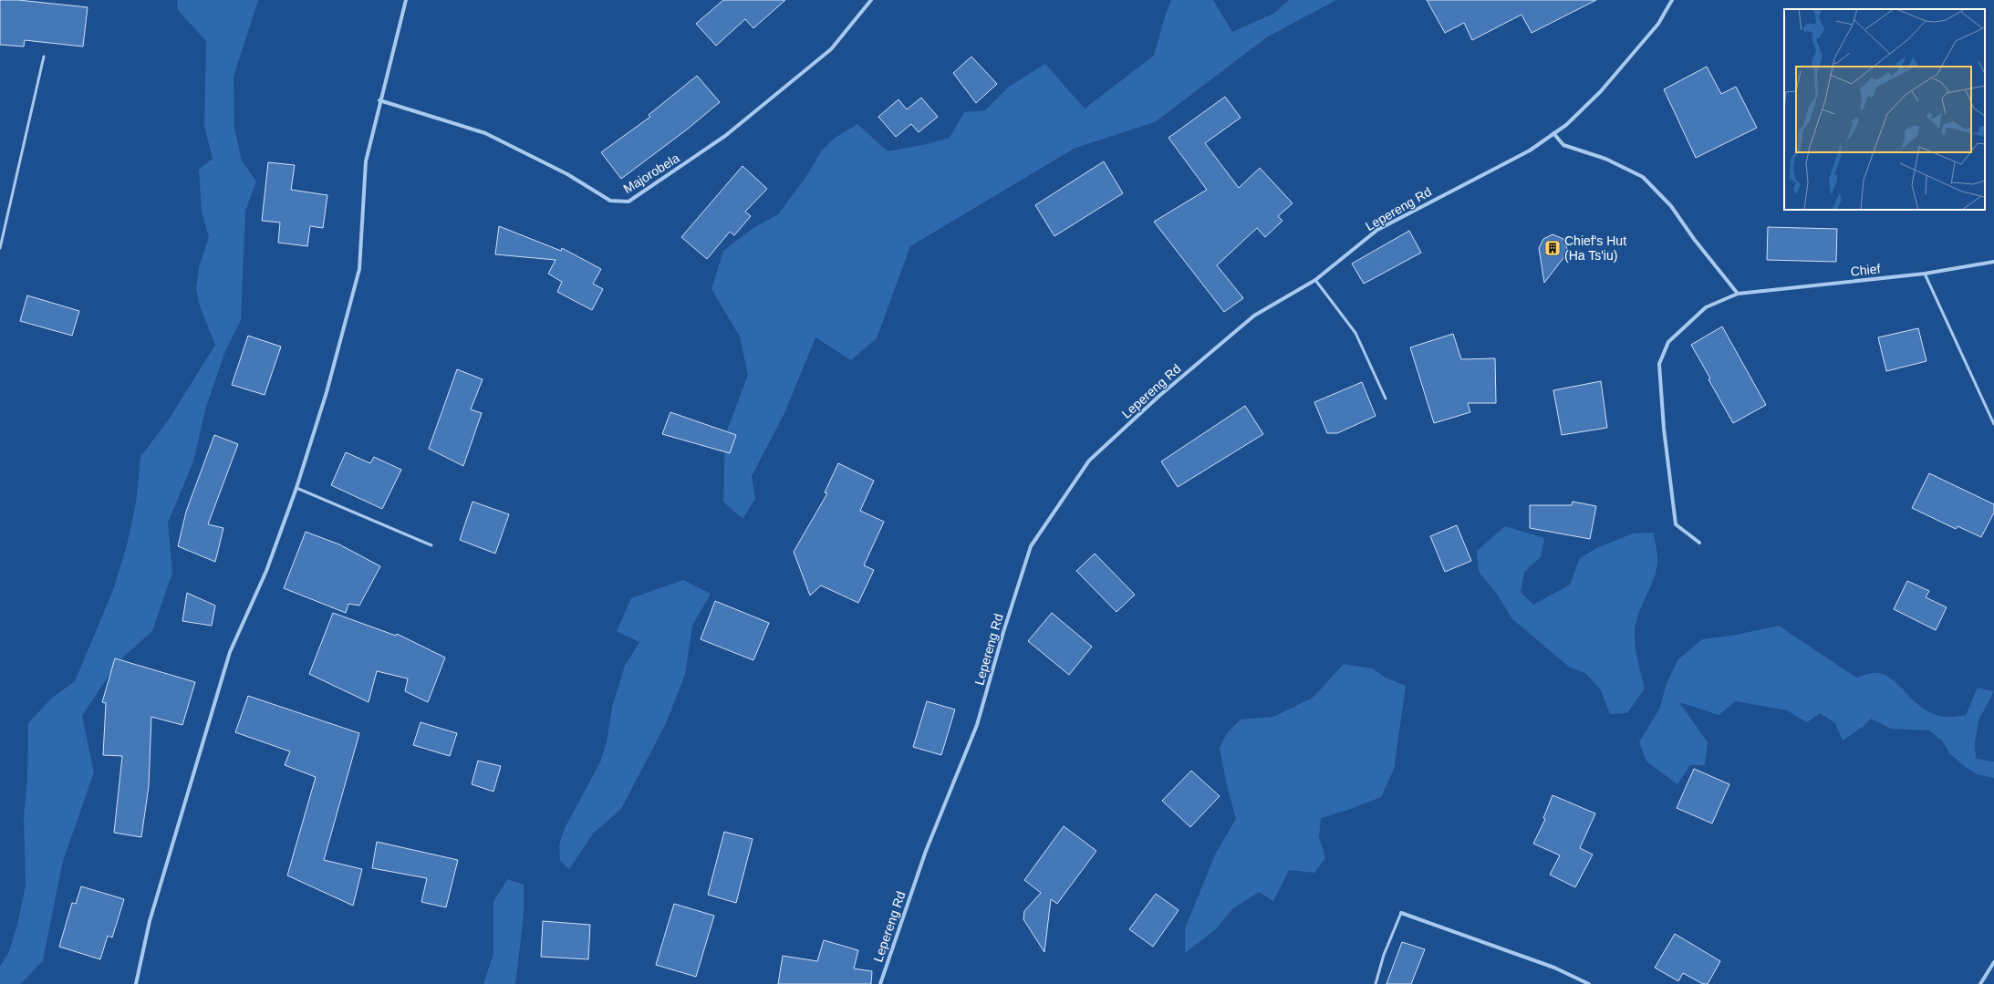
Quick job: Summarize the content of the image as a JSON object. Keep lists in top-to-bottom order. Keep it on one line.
{"streets":{"street":["Majorobela","Lepereng Rd","Chief"]},"places":{"building":["Chief's Hut (Ha Ts'iu)"]}}
